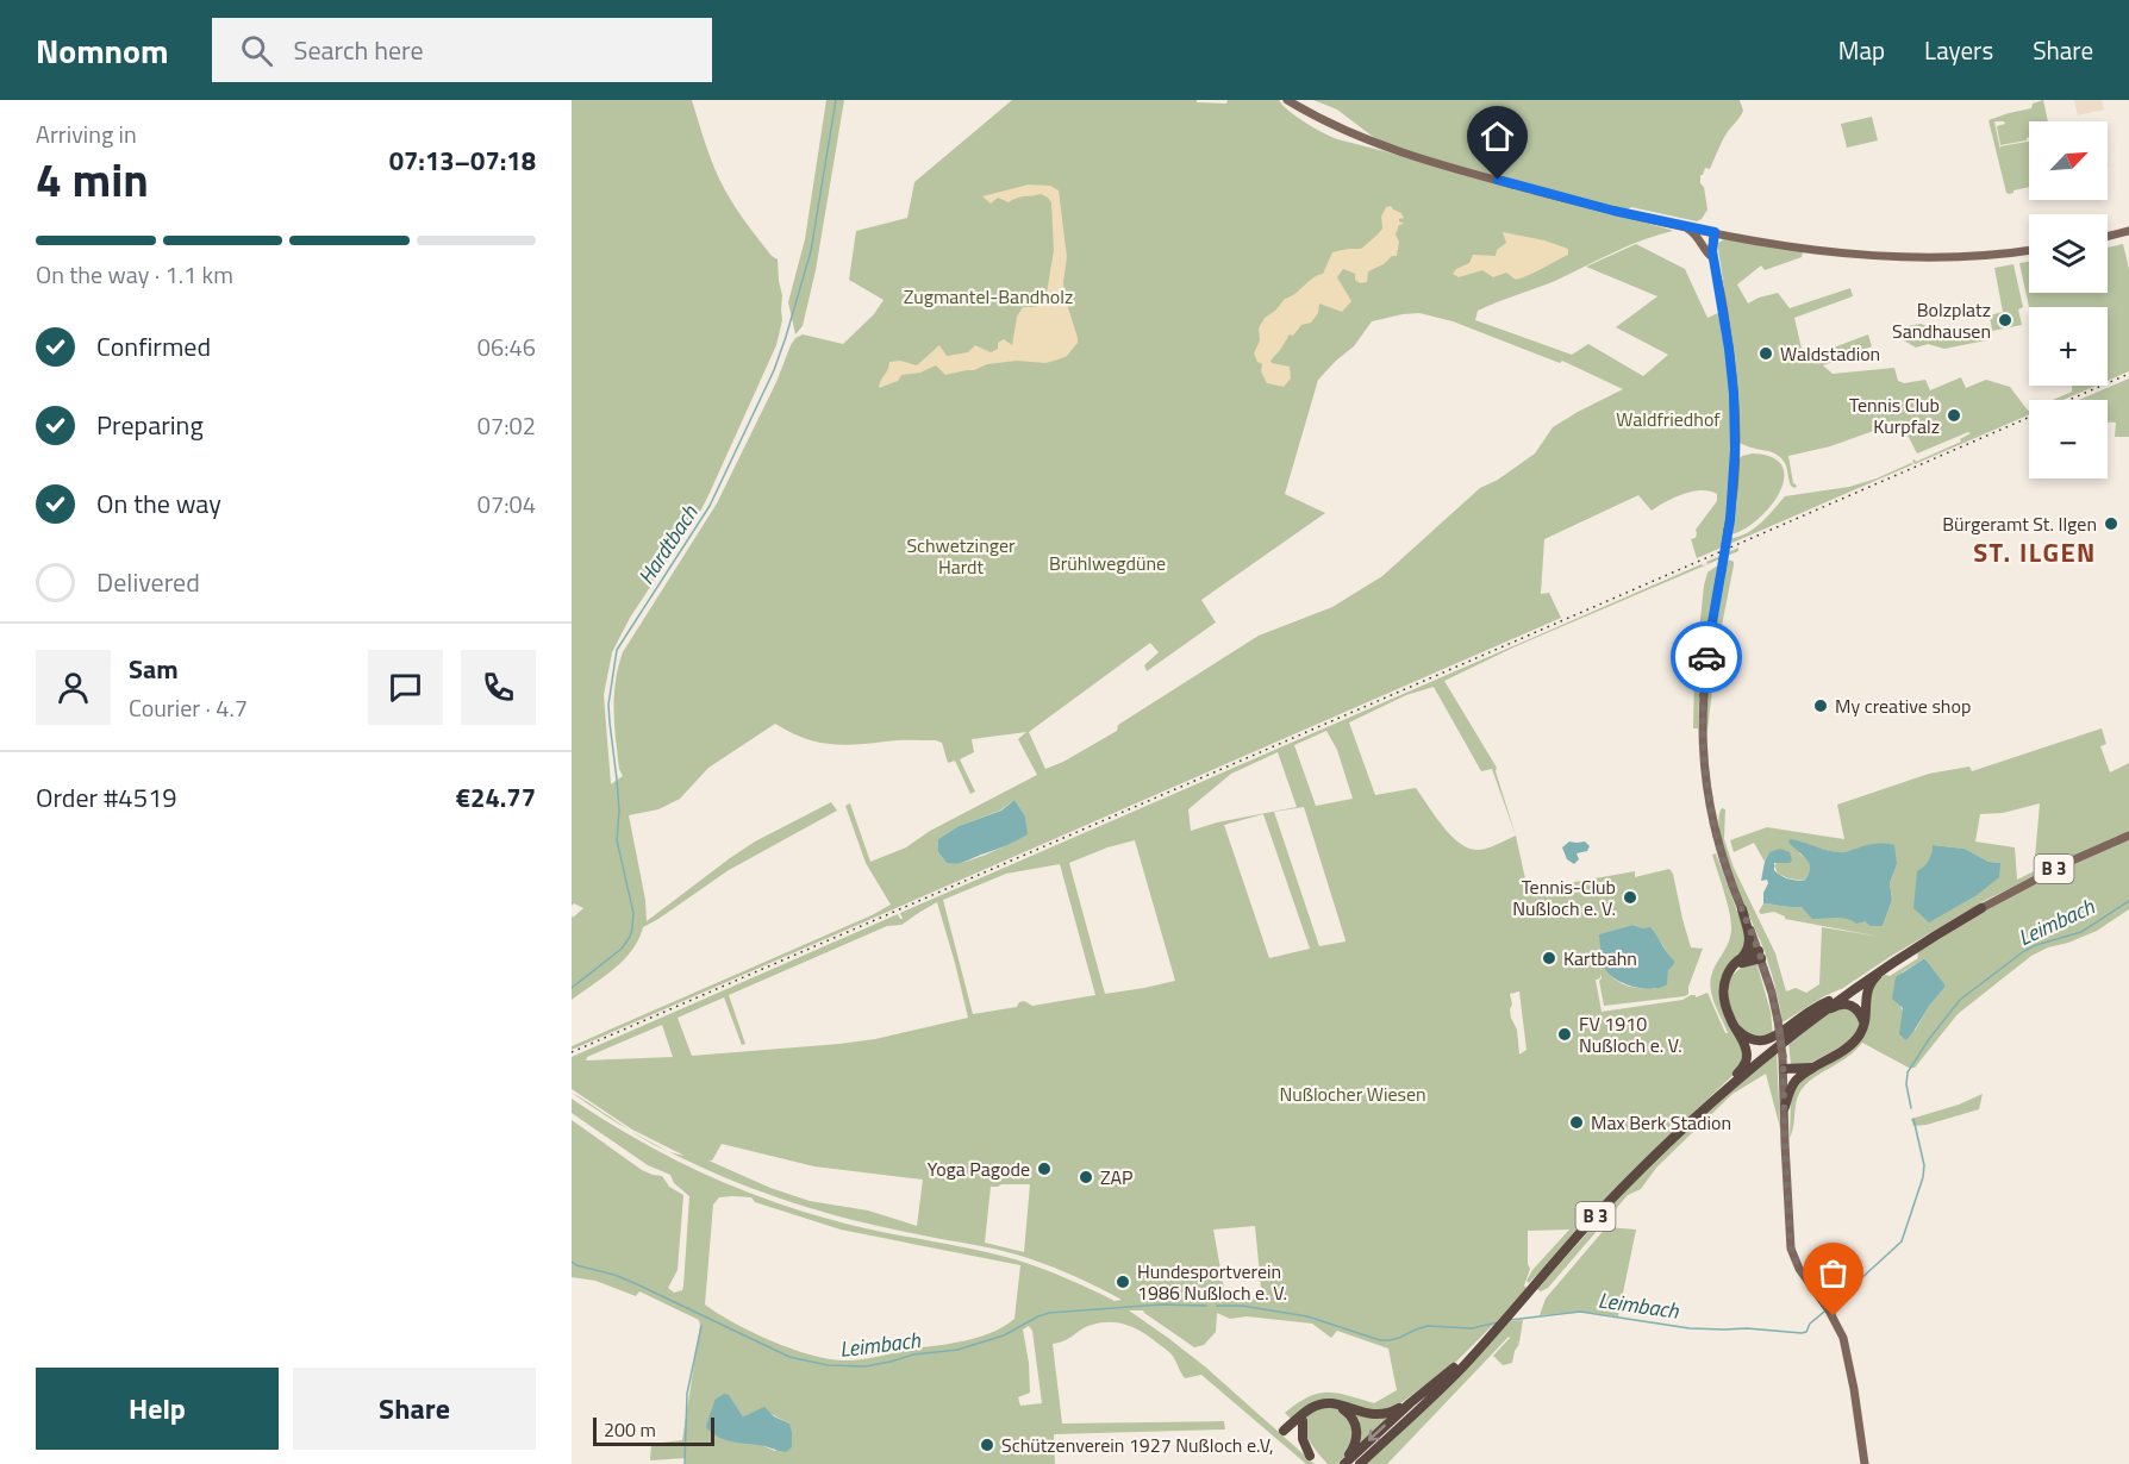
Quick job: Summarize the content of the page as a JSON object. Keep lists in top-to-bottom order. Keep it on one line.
{"streets":{"highway":["B 3"]},"districts":["ST. ILGEN"],"water":["Hardtbach","Leimbach"],"parks":["Zugmantel-Bandholz","Waldfriedhof","Schwetzinger Hardt","Brühlwegdüne","Nußlocher Wiesen"],"places":["Bolzplatz Sandhausen","Waldstadion","Tennis Club Kurpfalz","Bürgeramt St. Ilgen","My creative shop","Tennis-Club Nußloch e. V.","Kartbahn","FV 1910 Nußloch e. V.","Max Berk Stadion","Yoga Pagode","ZAP","Hundesportverein 1986 Nußloch e. V.","Schützenverein 1927 Nußloch e.V,"],"scale_bar":"200 m","north":"top right","page":{"header":"Nomnom","search":"Search here","nav":["Map","Layers","Share"],"heading":["4 min","Arriving in","07:13–07:18"],"panel":["Sam","Courier · 4.7","Order #4519","€24.77"],"map_buttons":["+","−"],"bar":"On the way · 1.1 km","list":[["Confirmed","06:46"],["Preparing","07:02"],["On the way","07:04"],"Delivered"],"buttons":["Help","Share"],"scale":"200 m"}}
